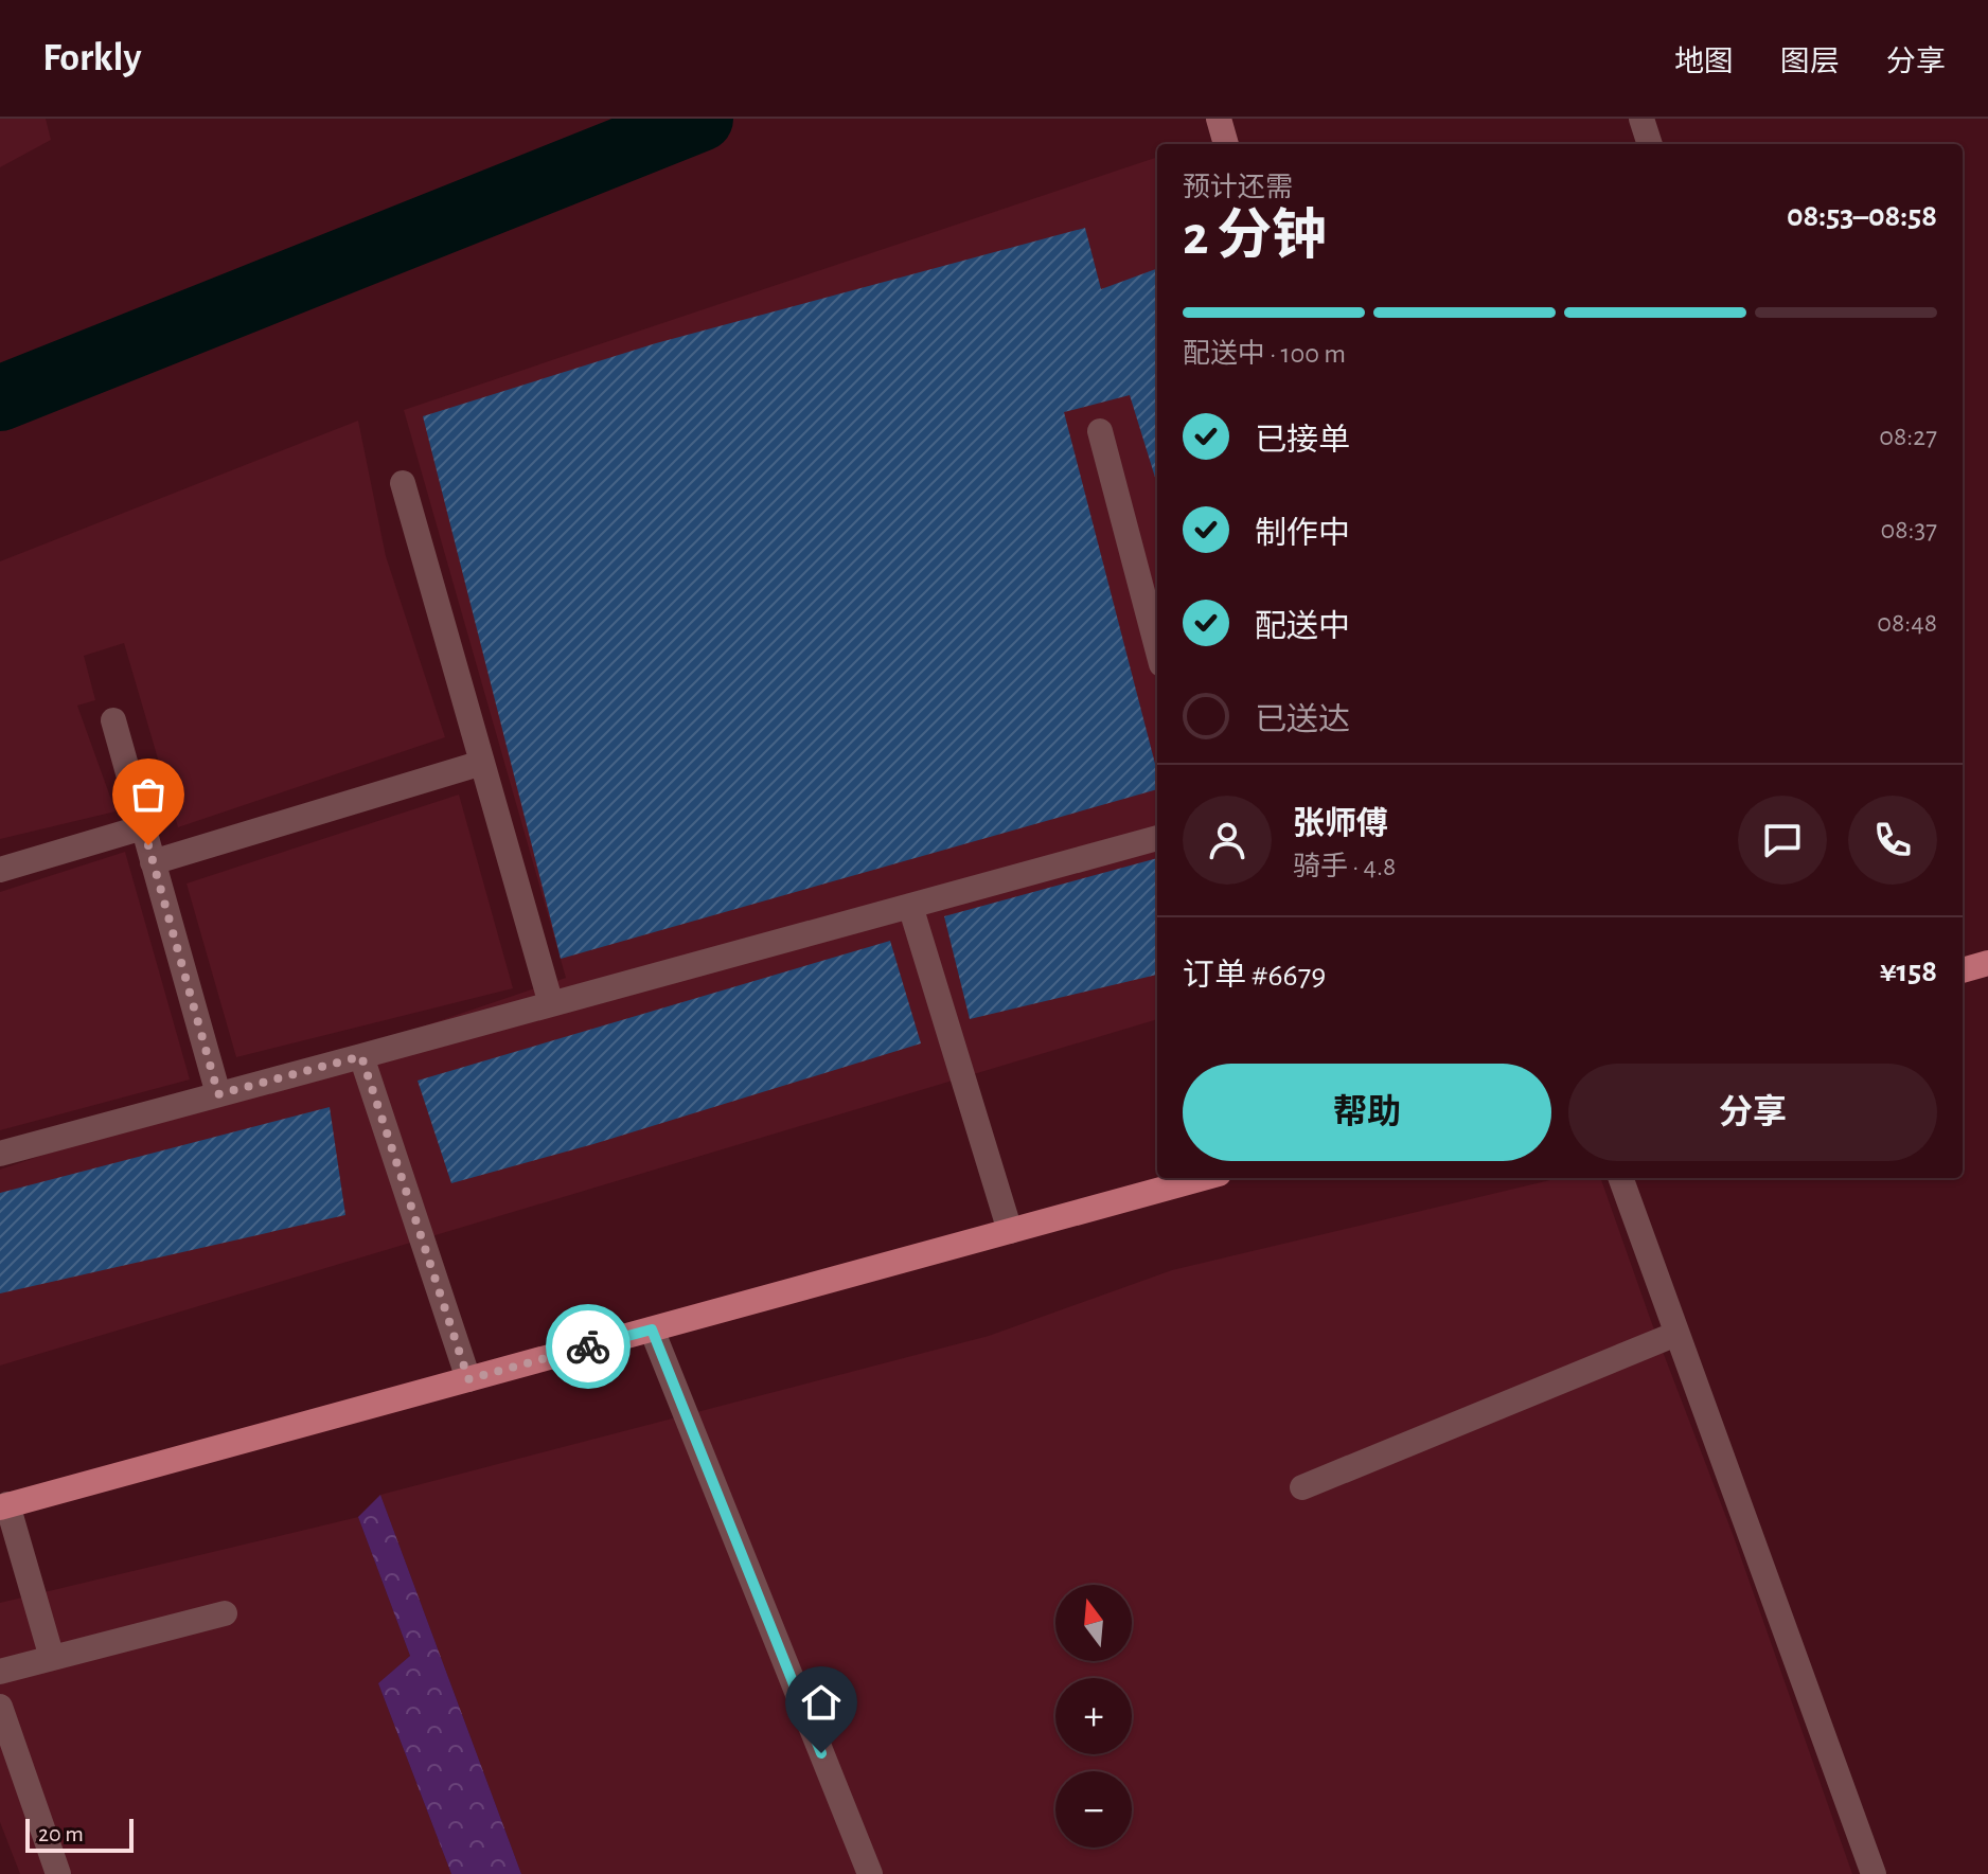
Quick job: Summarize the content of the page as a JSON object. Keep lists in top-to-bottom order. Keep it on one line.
{"scale_bar":"20 m","north":"top","page":{"header":"Forkly","nav":["地图","图层","分享"],"heading":["2 分钟","预计还需","08:53–08:58"],"panel":["张师傅","骑手 · 4.8","订单 #6679","¥158"],"bar":"配送中 · 100 m","list":[["已接单","08:27"],["制作中","08:37"],["配送中","08:48"],"已送达"],"buttons":["帮助","分享"],"map_buttons":["+","−"],"scale":"20 m"}}
